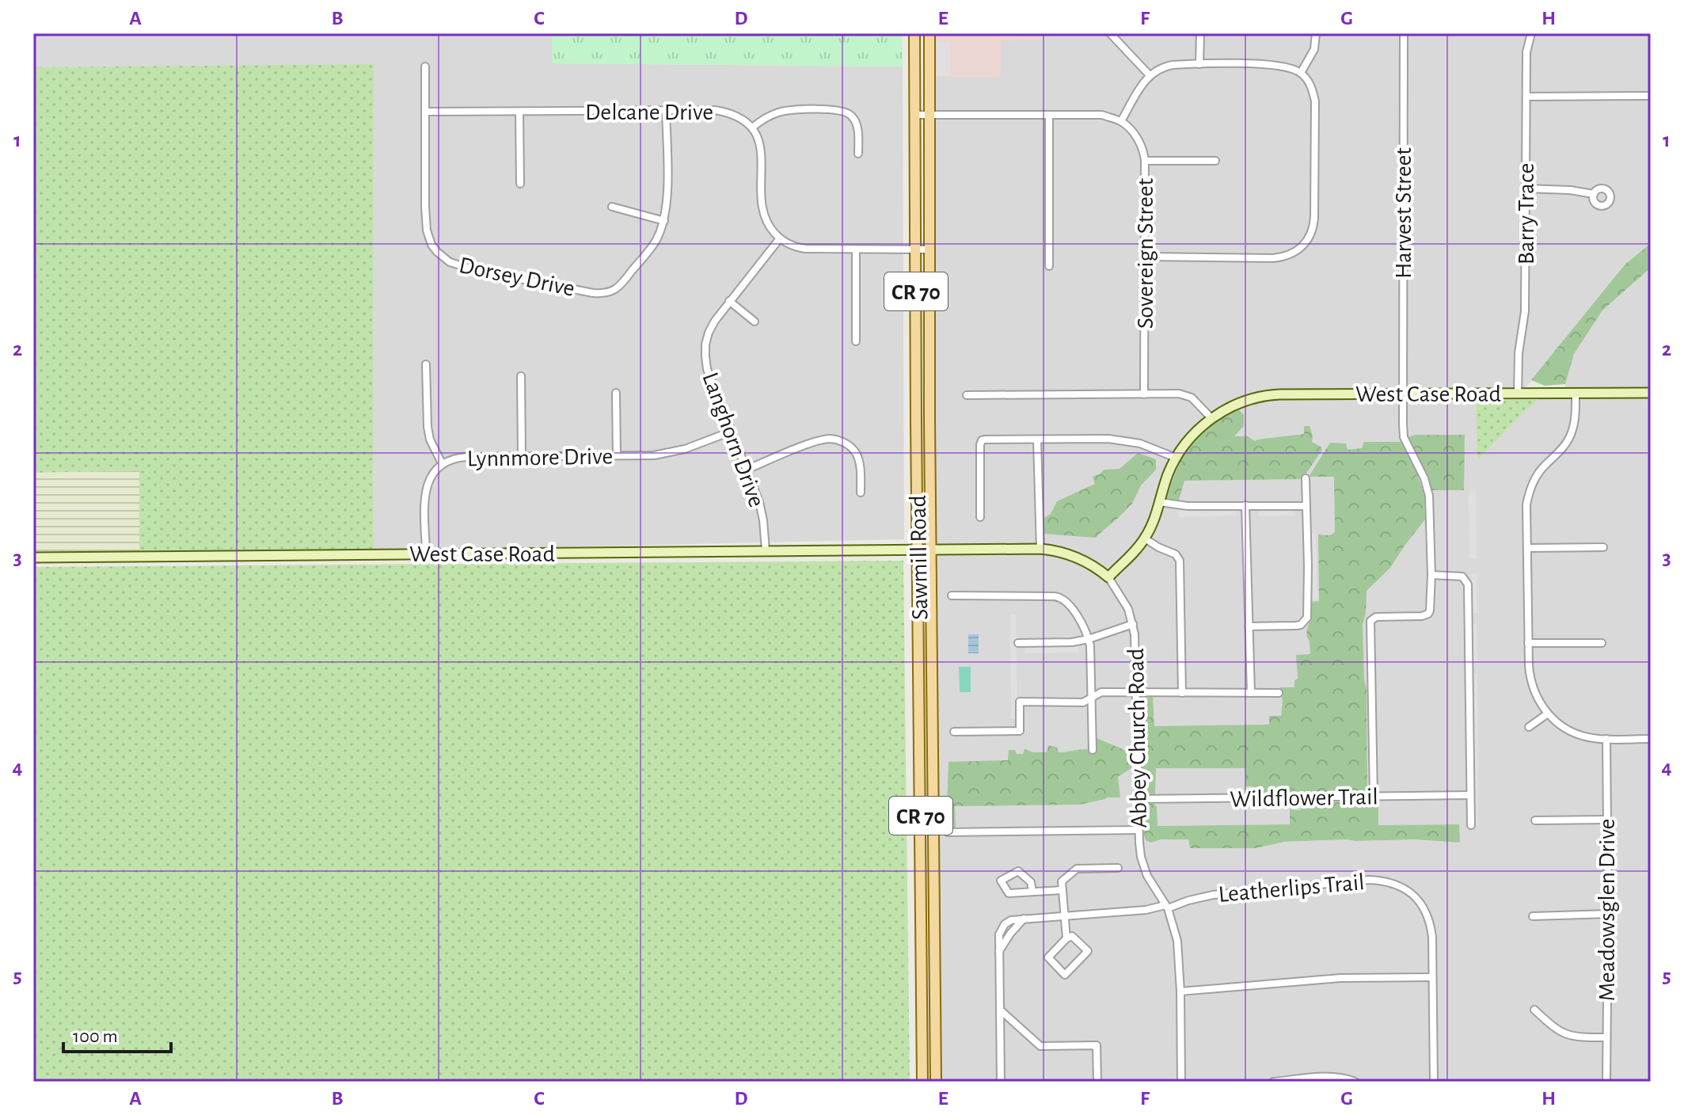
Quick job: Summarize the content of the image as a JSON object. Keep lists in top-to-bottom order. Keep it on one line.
{"streets":{"main road":["CR 70","West Case Road","Sawmill Road","Abbey Church Road"],"street":["Delcane Drive","Harvest Street","Barry Trace","Sovereign Street","Dorsey Drive","Langhorn Drive","Lynnmore Drive","Wildflower Trail","Leatherlips Trail","Meadowsglen Drive"]},"crossings":[["Delcane Drive","Dorsey Drive"],["Harvest Street","West Case Road"],["Harvest Street","Wildflower Trail"],["Barry Trace","West Case Road"],["West Case Road","Langhorn Drive"],["West Case Road","Lynnmore Drive"],["West Case Road","Sawmill Road"],["West Case Road","Abbey Church Road"],["Langhorn Drive","Lynnmore Drive"],["Sawmill Road","Abbey Church Road"],["Abbey Church Road","Wildflower Trail"],["Abbey Church Road","Leatherlips Trail"]],"scale_bar":"100 m","grid":{"columns":["A","B","C","D","E","F","G","H"],"rows":["1","2","3","4","5"]}}
